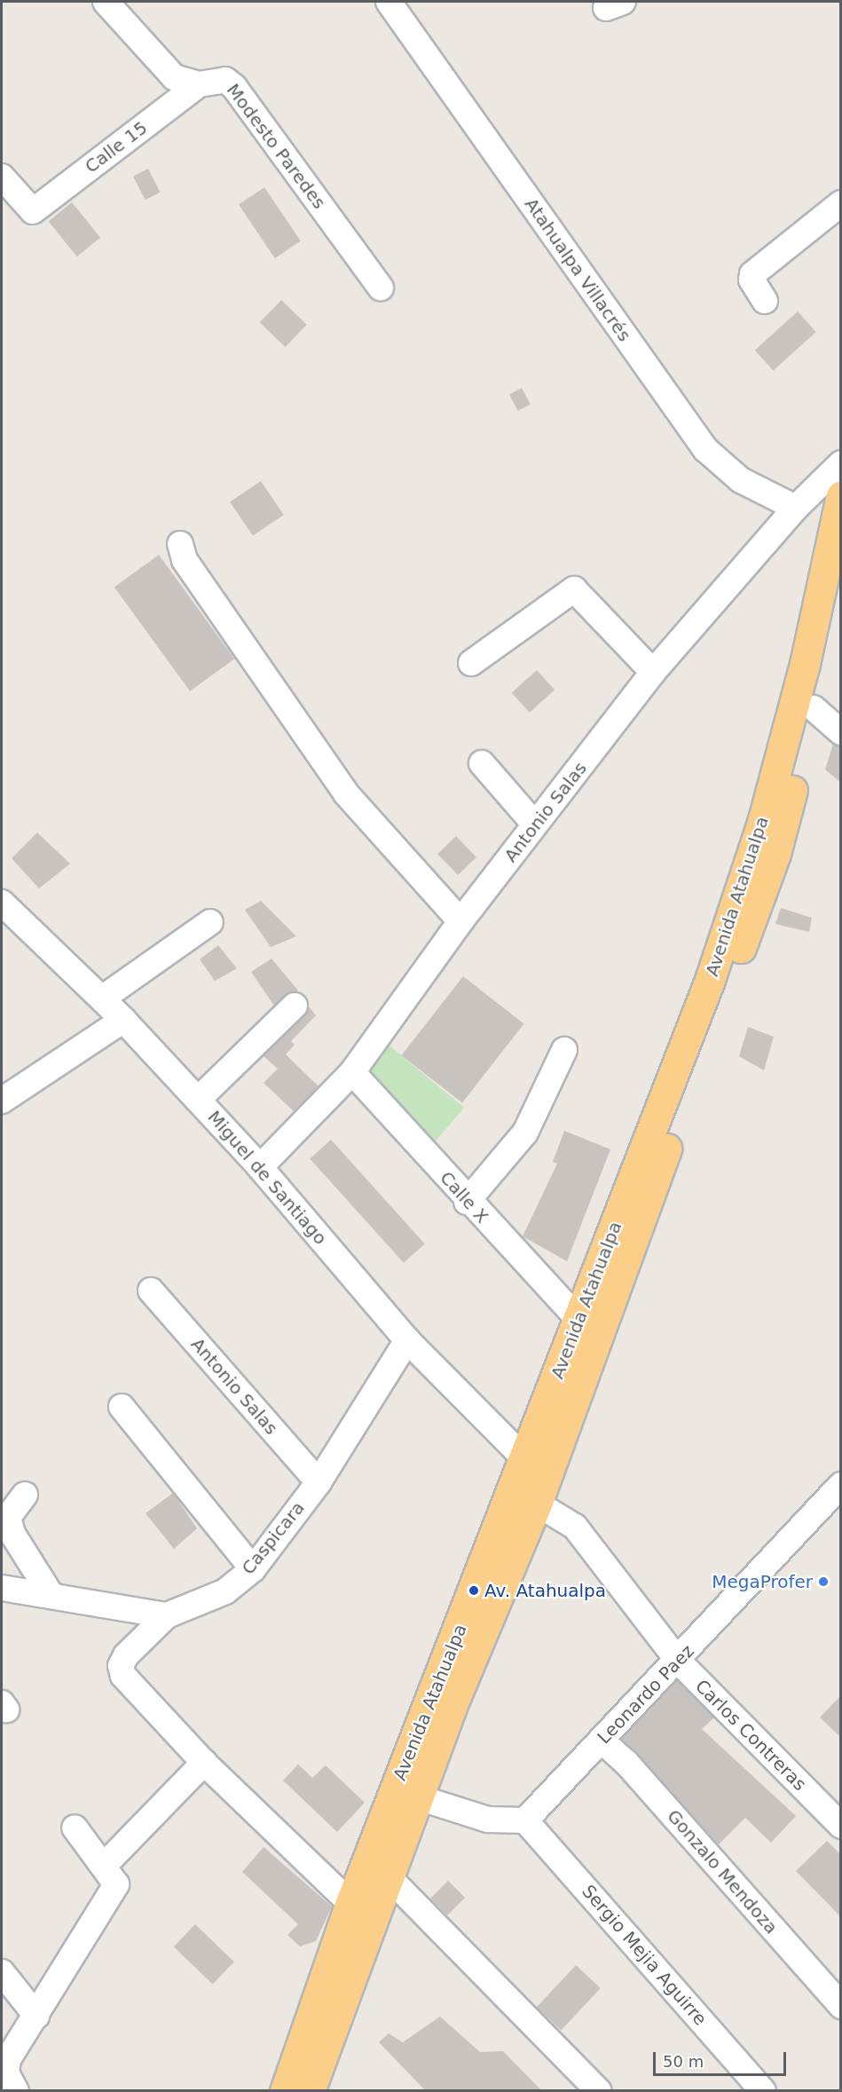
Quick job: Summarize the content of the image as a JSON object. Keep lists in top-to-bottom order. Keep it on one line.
{"streets":{"highway":["Avenida Atahualpa"],"street":["Modesto Paredes","Calle 15","Atahualpa Villacrés","Antonio Salas","Miguel de Santiago","Calle X","Caspicara","Leonardo Paez","Carlos Contreras","Gonzalo Mendoza","Sergio Mejia Aguirre"]},"crossings":[["Modesto Paredes","Calle 15"],["Atahualpa Villacrés","Antonio Salas"],["Antonio Salas","Miguel de Santiago"],["Antonio Salas","Calle X"],["Antonio Salas","Caspicara"],["Avenida Atahualpa","Miguel de Santiago"],["Avenida Atahualpa","Calle X"],["Avenida Atahualpa","Carlos Contreras"],["Miguel de Santiago","Caspicara"],["Leonardo Paez","Carlos Contreras"],["Leonardo Paez","Gonzalo Mendoza"],["Leonardo Paez","Sergio Mejia Aguirre"]],"places":["MegaProfer","Av. Atahualpa"],"scale_bar":"50 m"}
